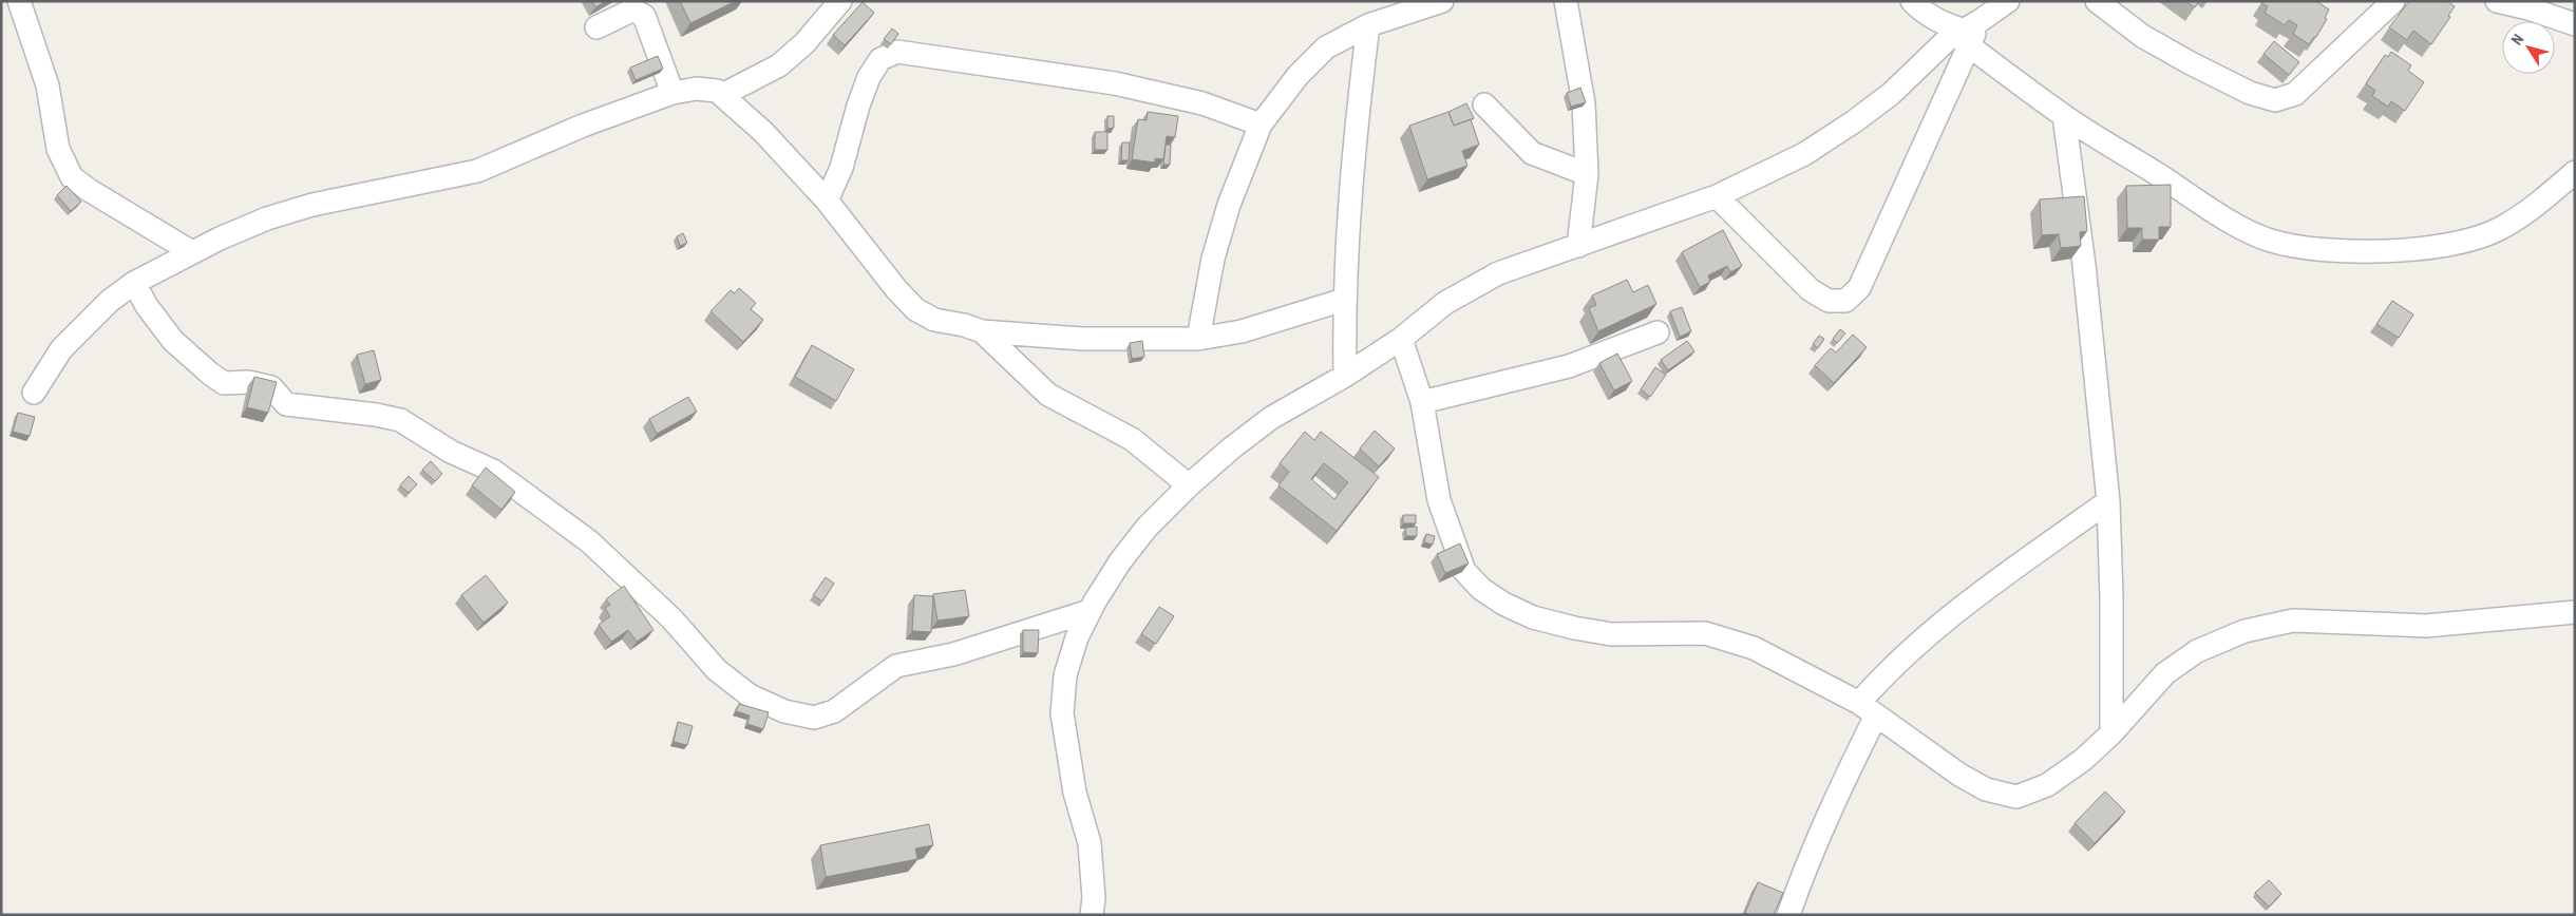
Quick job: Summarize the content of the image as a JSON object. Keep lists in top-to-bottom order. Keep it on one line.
{"north":"top left"}
